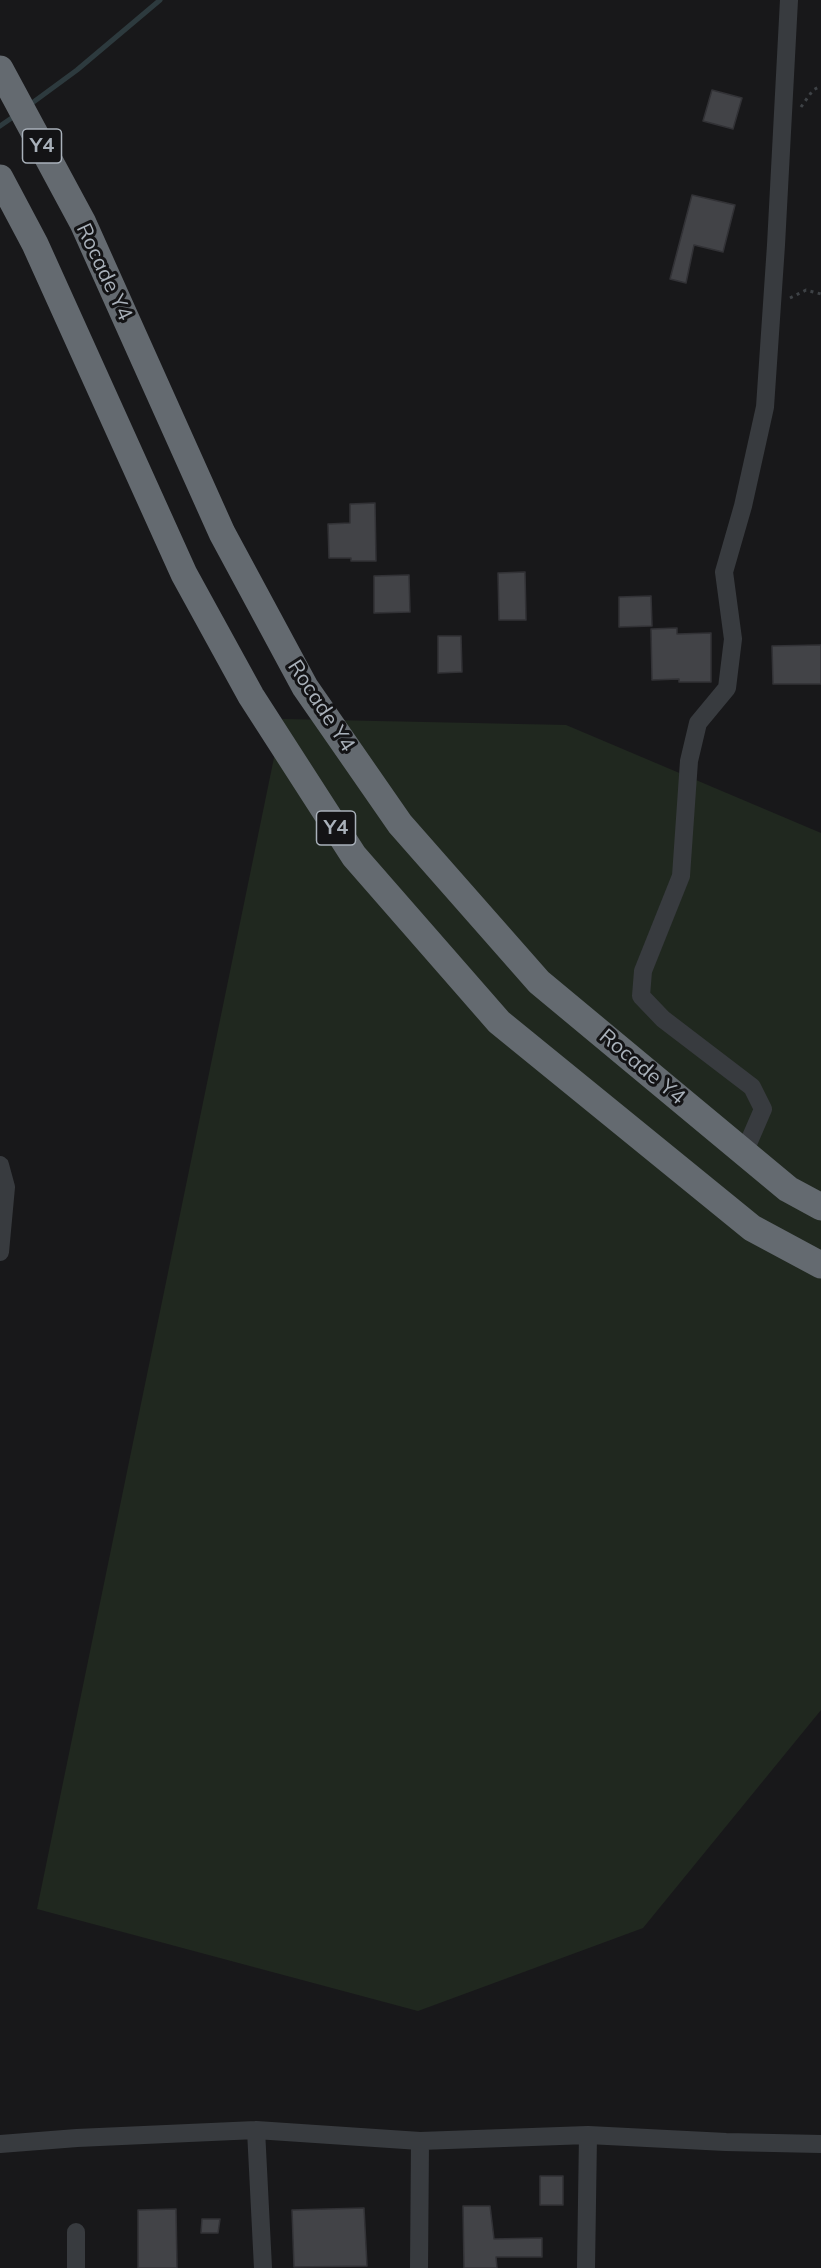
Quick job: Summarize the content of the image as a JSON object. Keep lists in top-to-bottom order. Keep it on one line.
{"streets":{"highway":["Y4","Rocade Y4"]}}
